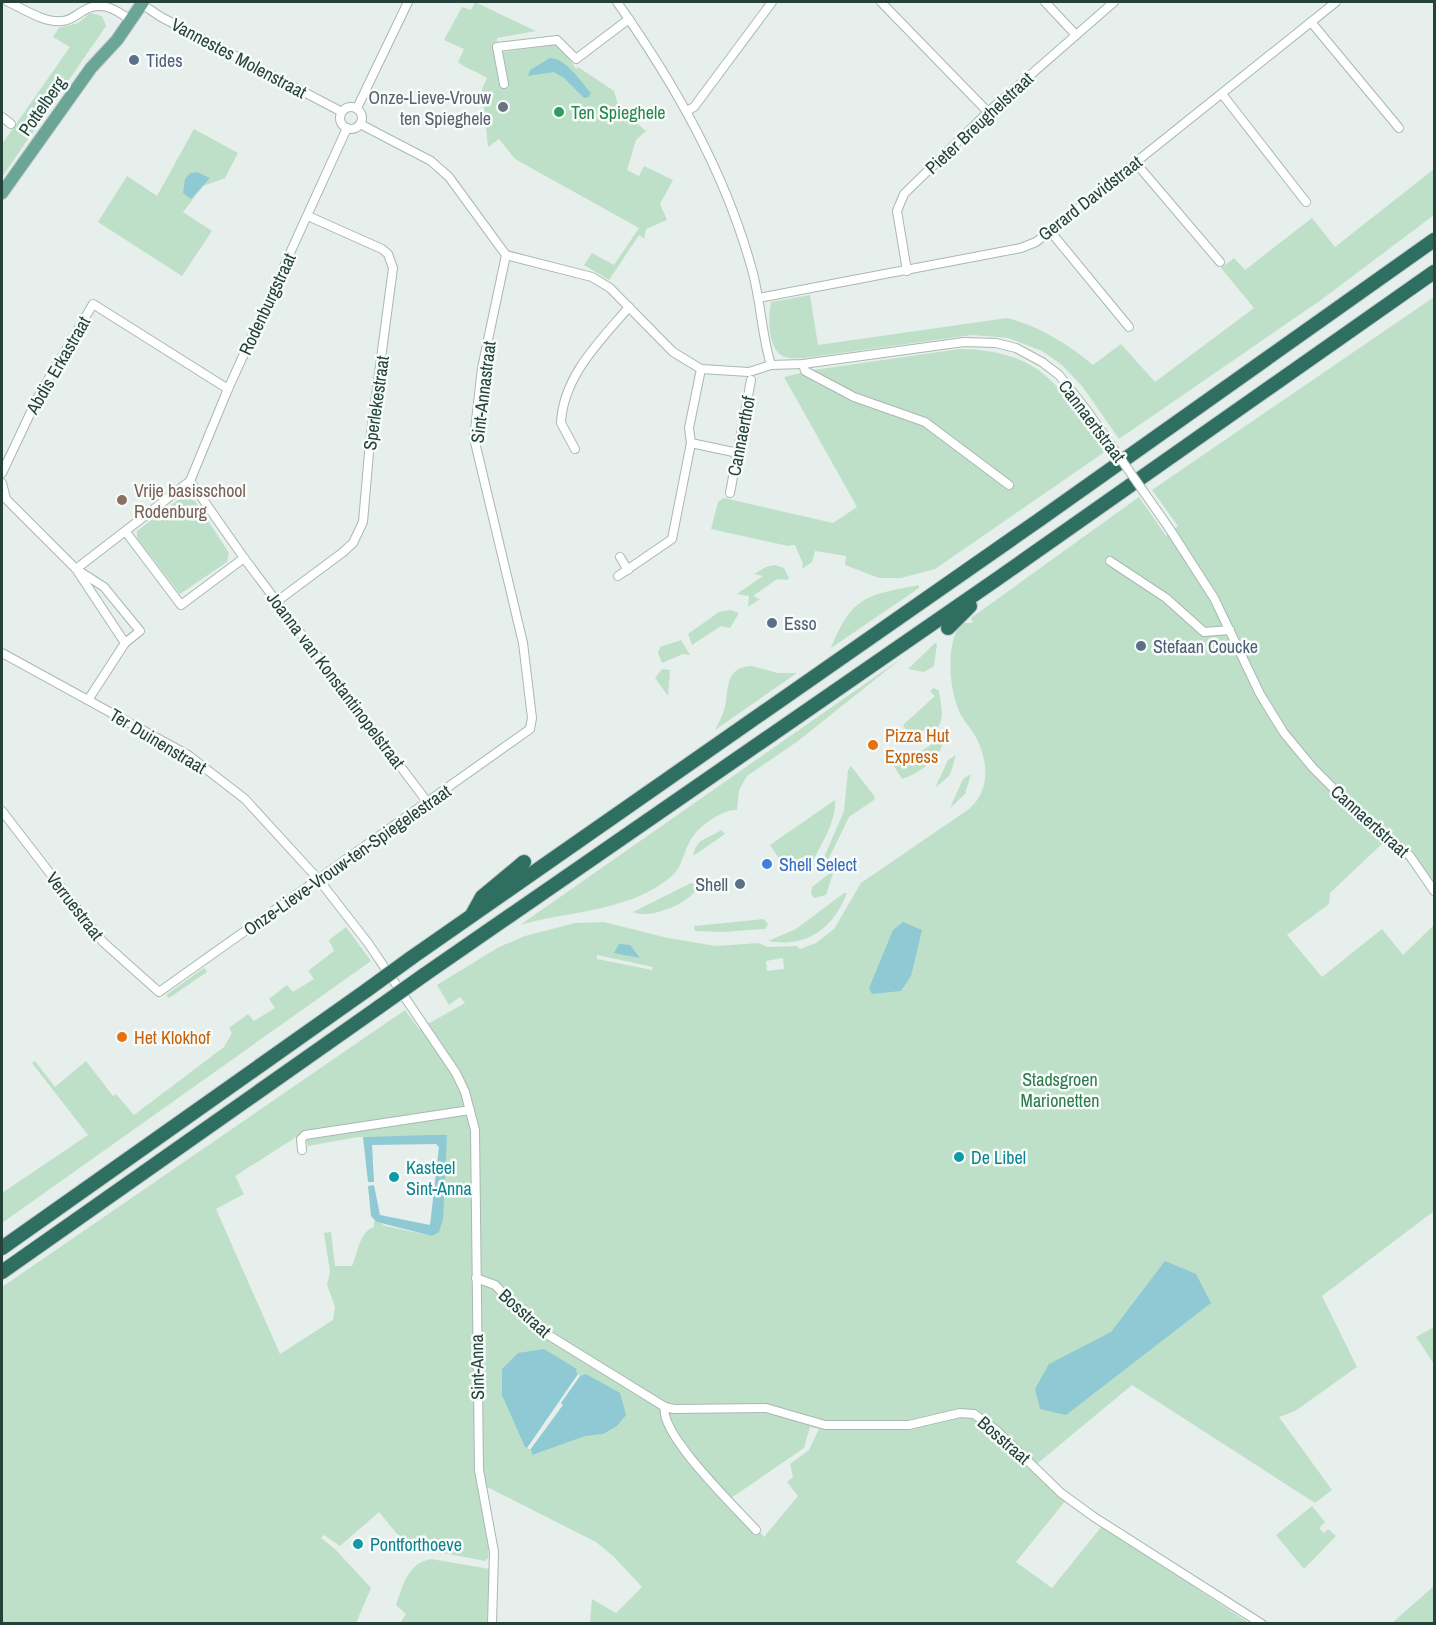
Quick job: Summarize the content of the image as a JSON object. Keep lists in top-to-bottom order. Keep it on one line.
{"streets":{"main road":["Pottelberg"],"street":["Vannestes Molenstraat","Pieter Breughelstraat","Gerard Davidstraat","Rodenburgstraat","Abdis Erkastraat","Sint-Annastraat","Sperlekestraat","Cannaertstraat","Cannaerthof","Joanna van Konstantinopelstraat","Ter Duinenstraat","Onze-Lieve-Vrouw-ten-Spiegelestraat","Verruestraat","Bosstraat","Sint-Anna"]},"crossings":[["Vannestes Molenstraat","Pottelberg"],["Vannestes Molenstraat","Rodenburgstraat"],["Pieter Breughelstraat","Gerard Davidstraat"],["Rodenburgstraat","Abdis Erkastraat"],["Rodenburgstraat","Sperlekestraat"],["Rodenburgstraat","Joanna van Konstantinopelstraat"],["Sint-Annastraat","Cannaertstraat"],["Sint-Annastraat","Onze-Lieve-Vrouw-ten-Spiegelestraat"],["Sperlekestraat","Joanna van Konstantinopelstraat"],["Joanna van Konstantinopelstraat","Onze-Lieve-Vrouw-ten-Spiegelestraat"],["Ter Duinenstraat","Onze-Lieve-Vrouw-ten-Spiegelestraat"],["Ter Duinenstraat","Sint-Anna"],["Onze-Lieve-Vrouw-ten-Spiegelestraat","Verruestraat"],["Onze-Lieve-Vrouw-ten-Spiegelestraat","Sint-Anna"],["Bosstraat","Sint-Anna"]],"parks":["Stadsgroen Marionetten"],"places":["Tides","Onze-Lieve-Vrouw ten Spieghele","Ten Spieghele","Vrije basisschool Rodenburg","Esso","Stefaan Coucke","Pizza Hut Express","Shell Select","Shell","Het Klokhof","De Libel","Kasteel Sint-Anna","Pontforthoeve"]}
